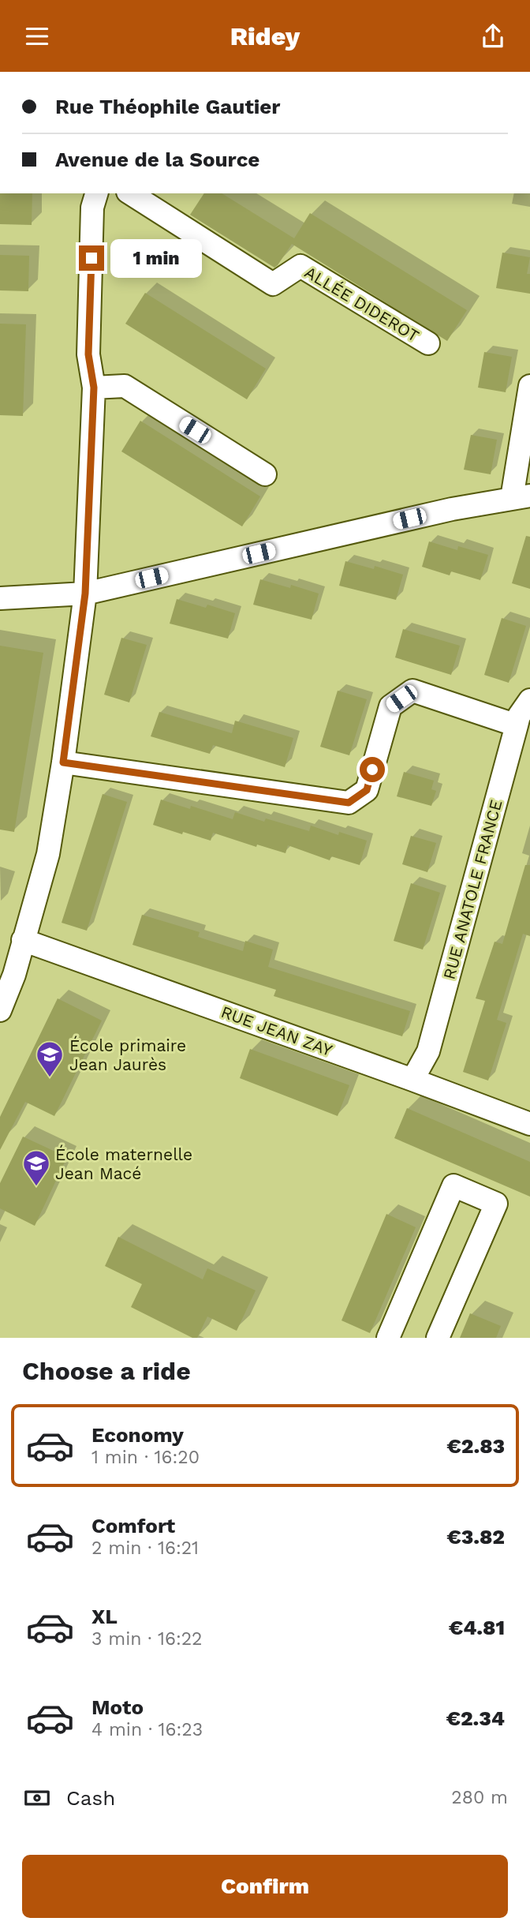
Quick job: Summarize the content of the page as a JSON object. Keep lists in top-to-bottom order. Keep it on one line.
{"streets":{"street":["ALLÉE DIDEROT","RUE ANATOLE FRANCE","RUE JEAN ZAY"]},"crossings":[["RUE ANATOLE FRANCE","RUE JEAN ZAY"]],"places":{"school or university":["École primaire Jean Jaurès","École maternelle Jean Macé"]},"page":{"header":"Ridey","banner":["Rue Théophile Gautier","Avenue de la Source"],"bubble":"1 min","heading":"Choose a ride","list":[{"name":"Economy","note":"1 min · 16:20","value":"€2.83"},{"name":"Comfort","note":"2 min · 16:21","value":"€3.82"},{"name":"XL","note":"3 min · 16:22","value":"€4.81"},{"name":"Moto","note":"4 min · 16:23","value":"€2.34"}],"pay":["Cash","280 m"],"buttons":"Confirm"}}
